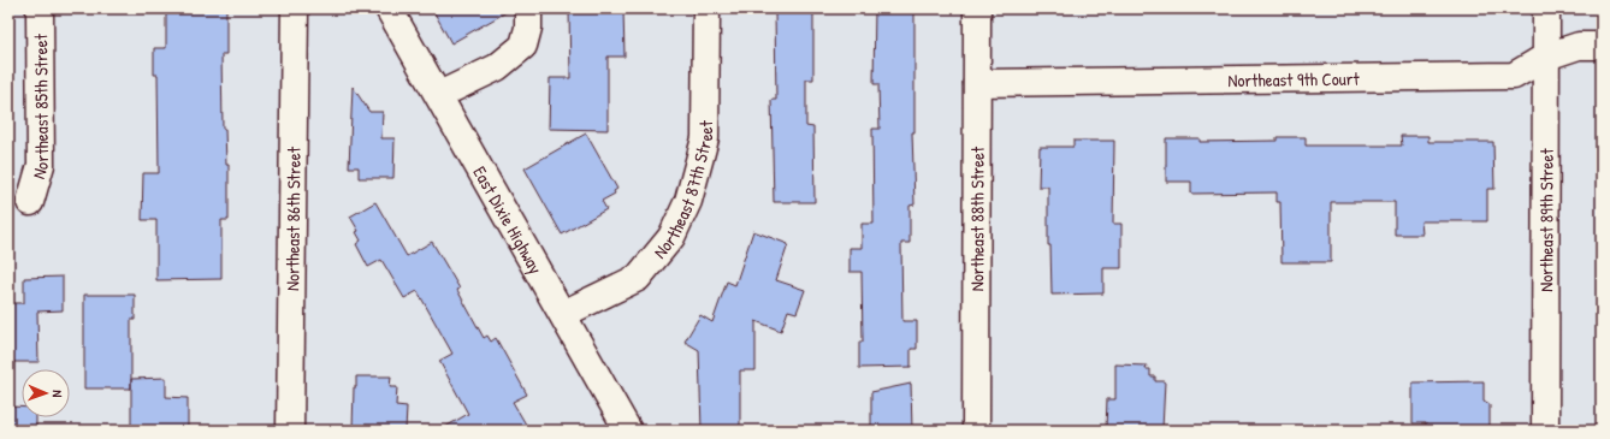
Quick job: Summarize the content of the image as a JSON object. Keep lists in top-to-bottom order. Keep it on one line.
{"streets":{"street":["Northeast 9th Court","Northeast 85th Street","Northeast 87th Street","Northeast 86th Street","East Dixie Highway","Northeast 88th Street","Northeast 89th Street"]},"crossings":[["Northeast 9th Court","Northeast 88th Street"],["Northeast 9th Court","Northeast 89th Street"],["Northeast 87th Street","East Dixie Highway"]],"north":"right"}
